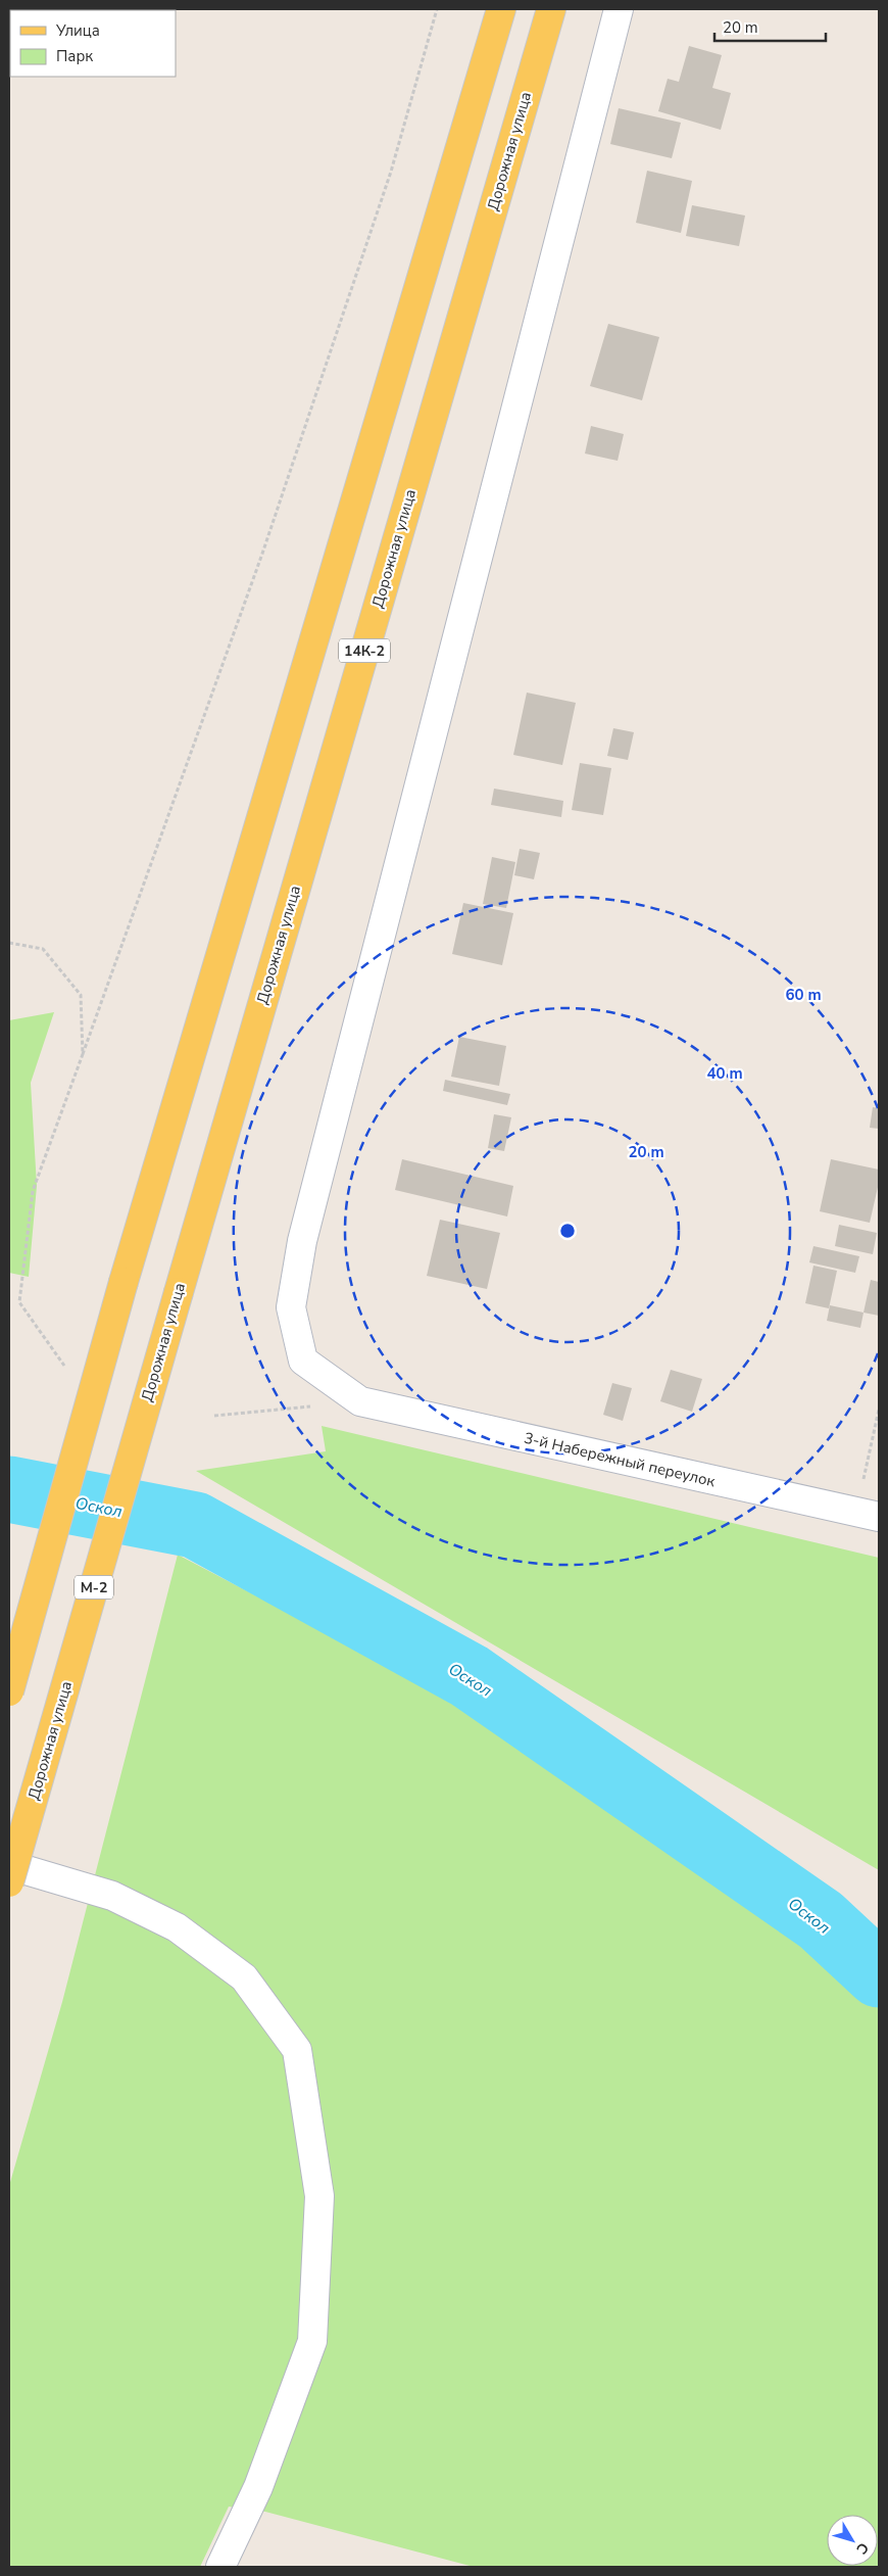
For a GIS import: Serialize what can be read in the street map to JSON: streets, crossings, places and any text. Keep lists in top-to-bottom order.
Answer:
{
  "streets": {
    "main road": ["Дорожная улица", "14К-2", "М-2"],
    "street": ["3-й Набережный переулок"]
  },
  "water": ["Оскол"],
  "legend": ["Улица", "Парк"],
  "scale_bar": "20 m",
  "north": "bottom right",
  "rings": ["60 m", "40 m", "20 m"]
}
